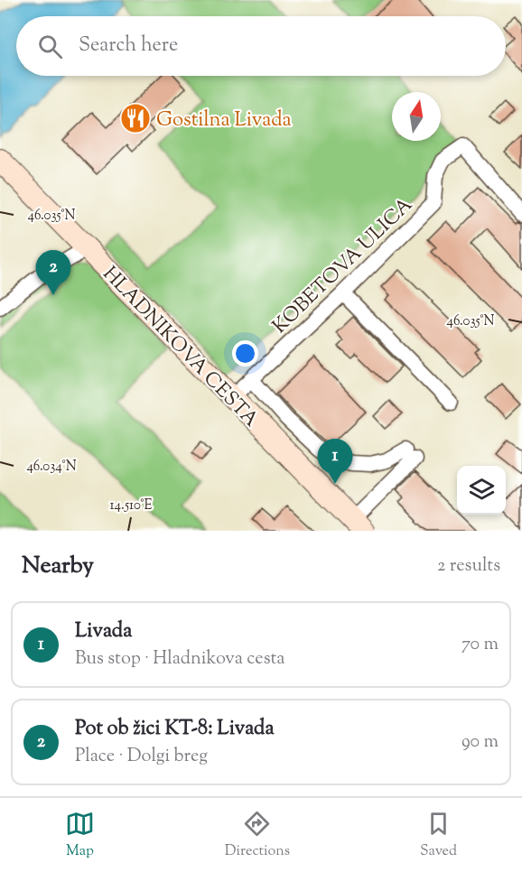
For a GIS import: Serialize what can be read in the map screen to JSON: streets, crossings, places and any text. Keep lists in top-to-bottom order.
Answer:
{
  "streets": {
    "main road": ["HLADNIKOVA CESTA"],
    "street": ["KOBETOVA ULICA"]
  },
  "crossings": [
    ["KOBETOVA ULICA", "HLADNIKOVA CESTA"]
  ],
  "places": {
    "restaurant": ["Gostilna Livada"]
  },
  "north": "top",
  "page": {
    "search": "Search here",
    "pins": ["2", "1"],
    "heading": ["Nearby", "2 results"],
    "list": [
      {
        "mark": "1",
        "name": "Livada",
        "note": "Bus stop · Hladnikova cesta",
        "value": "70 m"
      },
      {
        "mark": "2",
        "name": "Pot ob žici KT-8: Livada",
        "note": "Place · Dolgi breg",
        "value": "90 m"
      }
    ],
    "nav": ["Map", "Directions", "Saved"]
  },
  "coordinates": ["46.035°N", "46.034°N", "14.510°E"]
}
